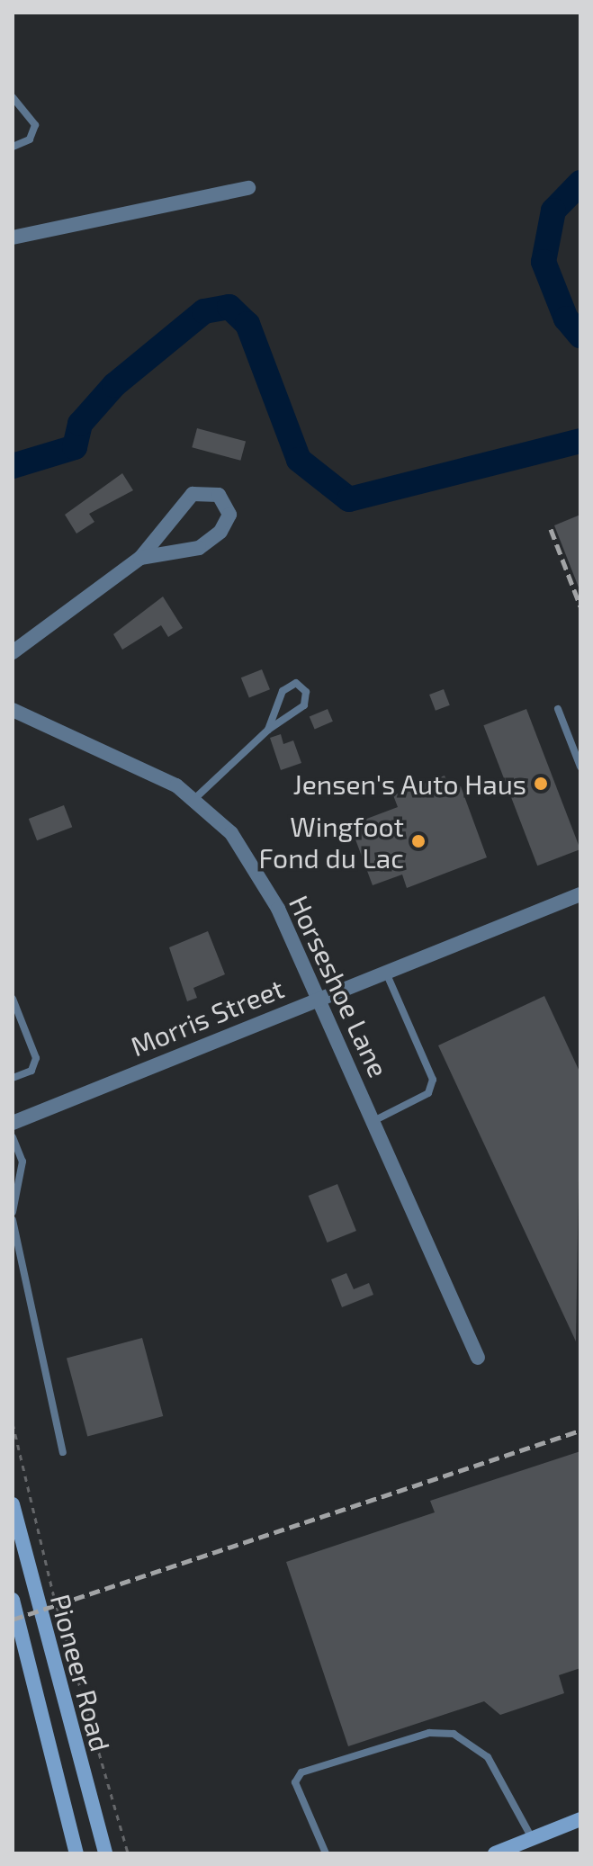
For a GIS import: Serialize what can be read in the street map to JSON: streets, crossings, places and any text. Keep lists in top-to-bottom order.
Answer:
{
  "streets": {
    "main road": ["Pioneer Road"],
    "street": ["Horseshoe Lane", "Morris Street"]
  },
  "crossings": [
    ["Horseshoe Lane", "Morris Street"]
  ],
  "places": ["Jensen's Auto Haus", "Wingfoot Fond du Lac"]
}
